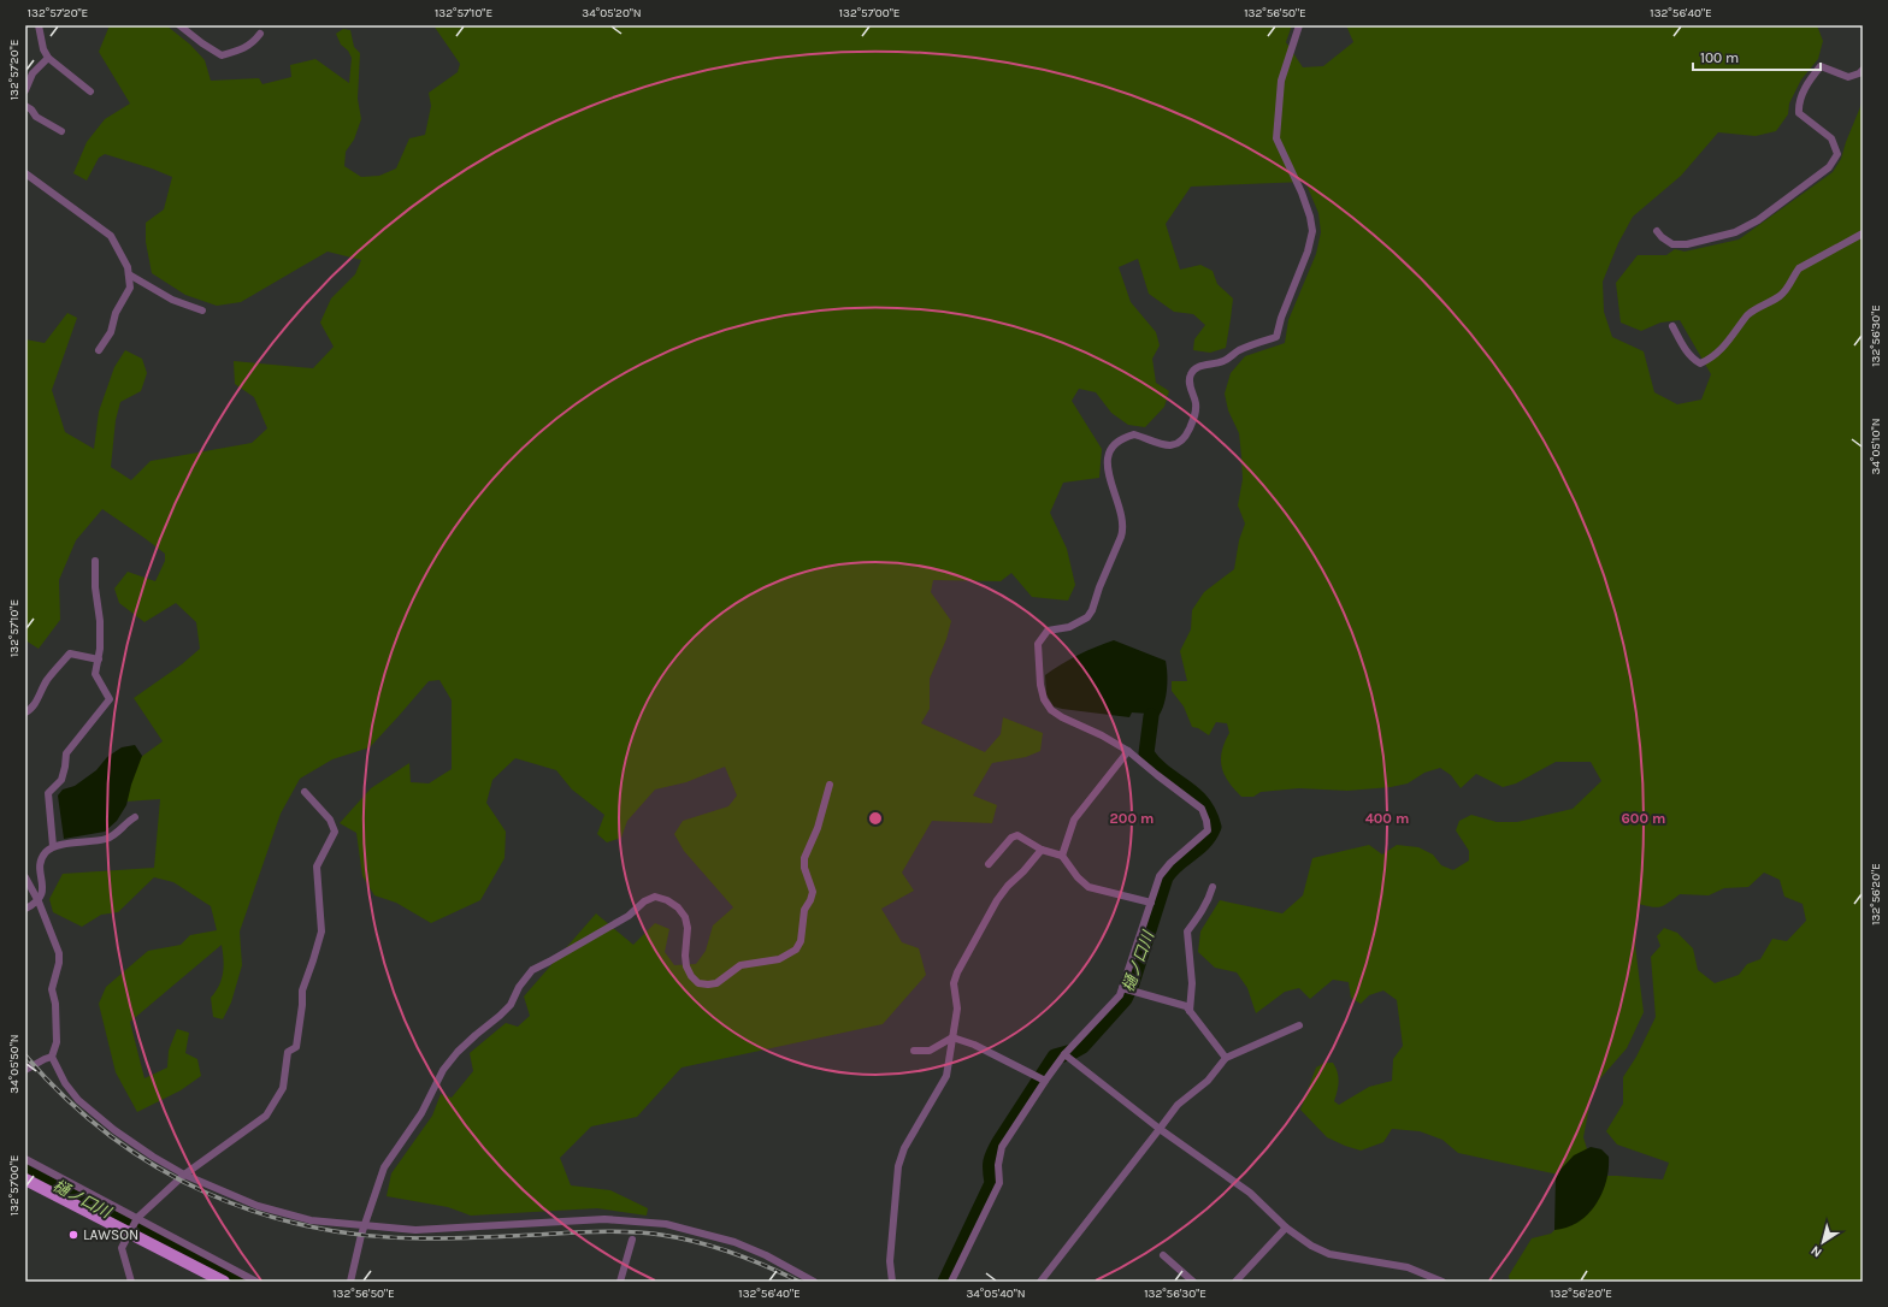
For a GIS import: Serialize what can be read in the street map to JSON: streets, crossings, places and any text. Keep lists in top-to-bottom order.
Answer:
{
  "water": ["樋ノ口川"],
  "places": ["LAWSON"],
  "scale_bar": "100 m",
  "north": "bottom left",
  "coordinates": [
    "132°57'20\"E",
    "132°57'10\"E",
    "34°05'20\"N",
    "132°57'00\"E",
    "132°56'50\"E",
    "132°56'40\"E",
    "132°56'30\"E",
    "34°05'10\"N",
    "132°56'20\"E",
    "34°05'50\"N",
    "34°05'40\"N"
  ],
  "rings": ["200 m", "400 m", "600 m"]
}
